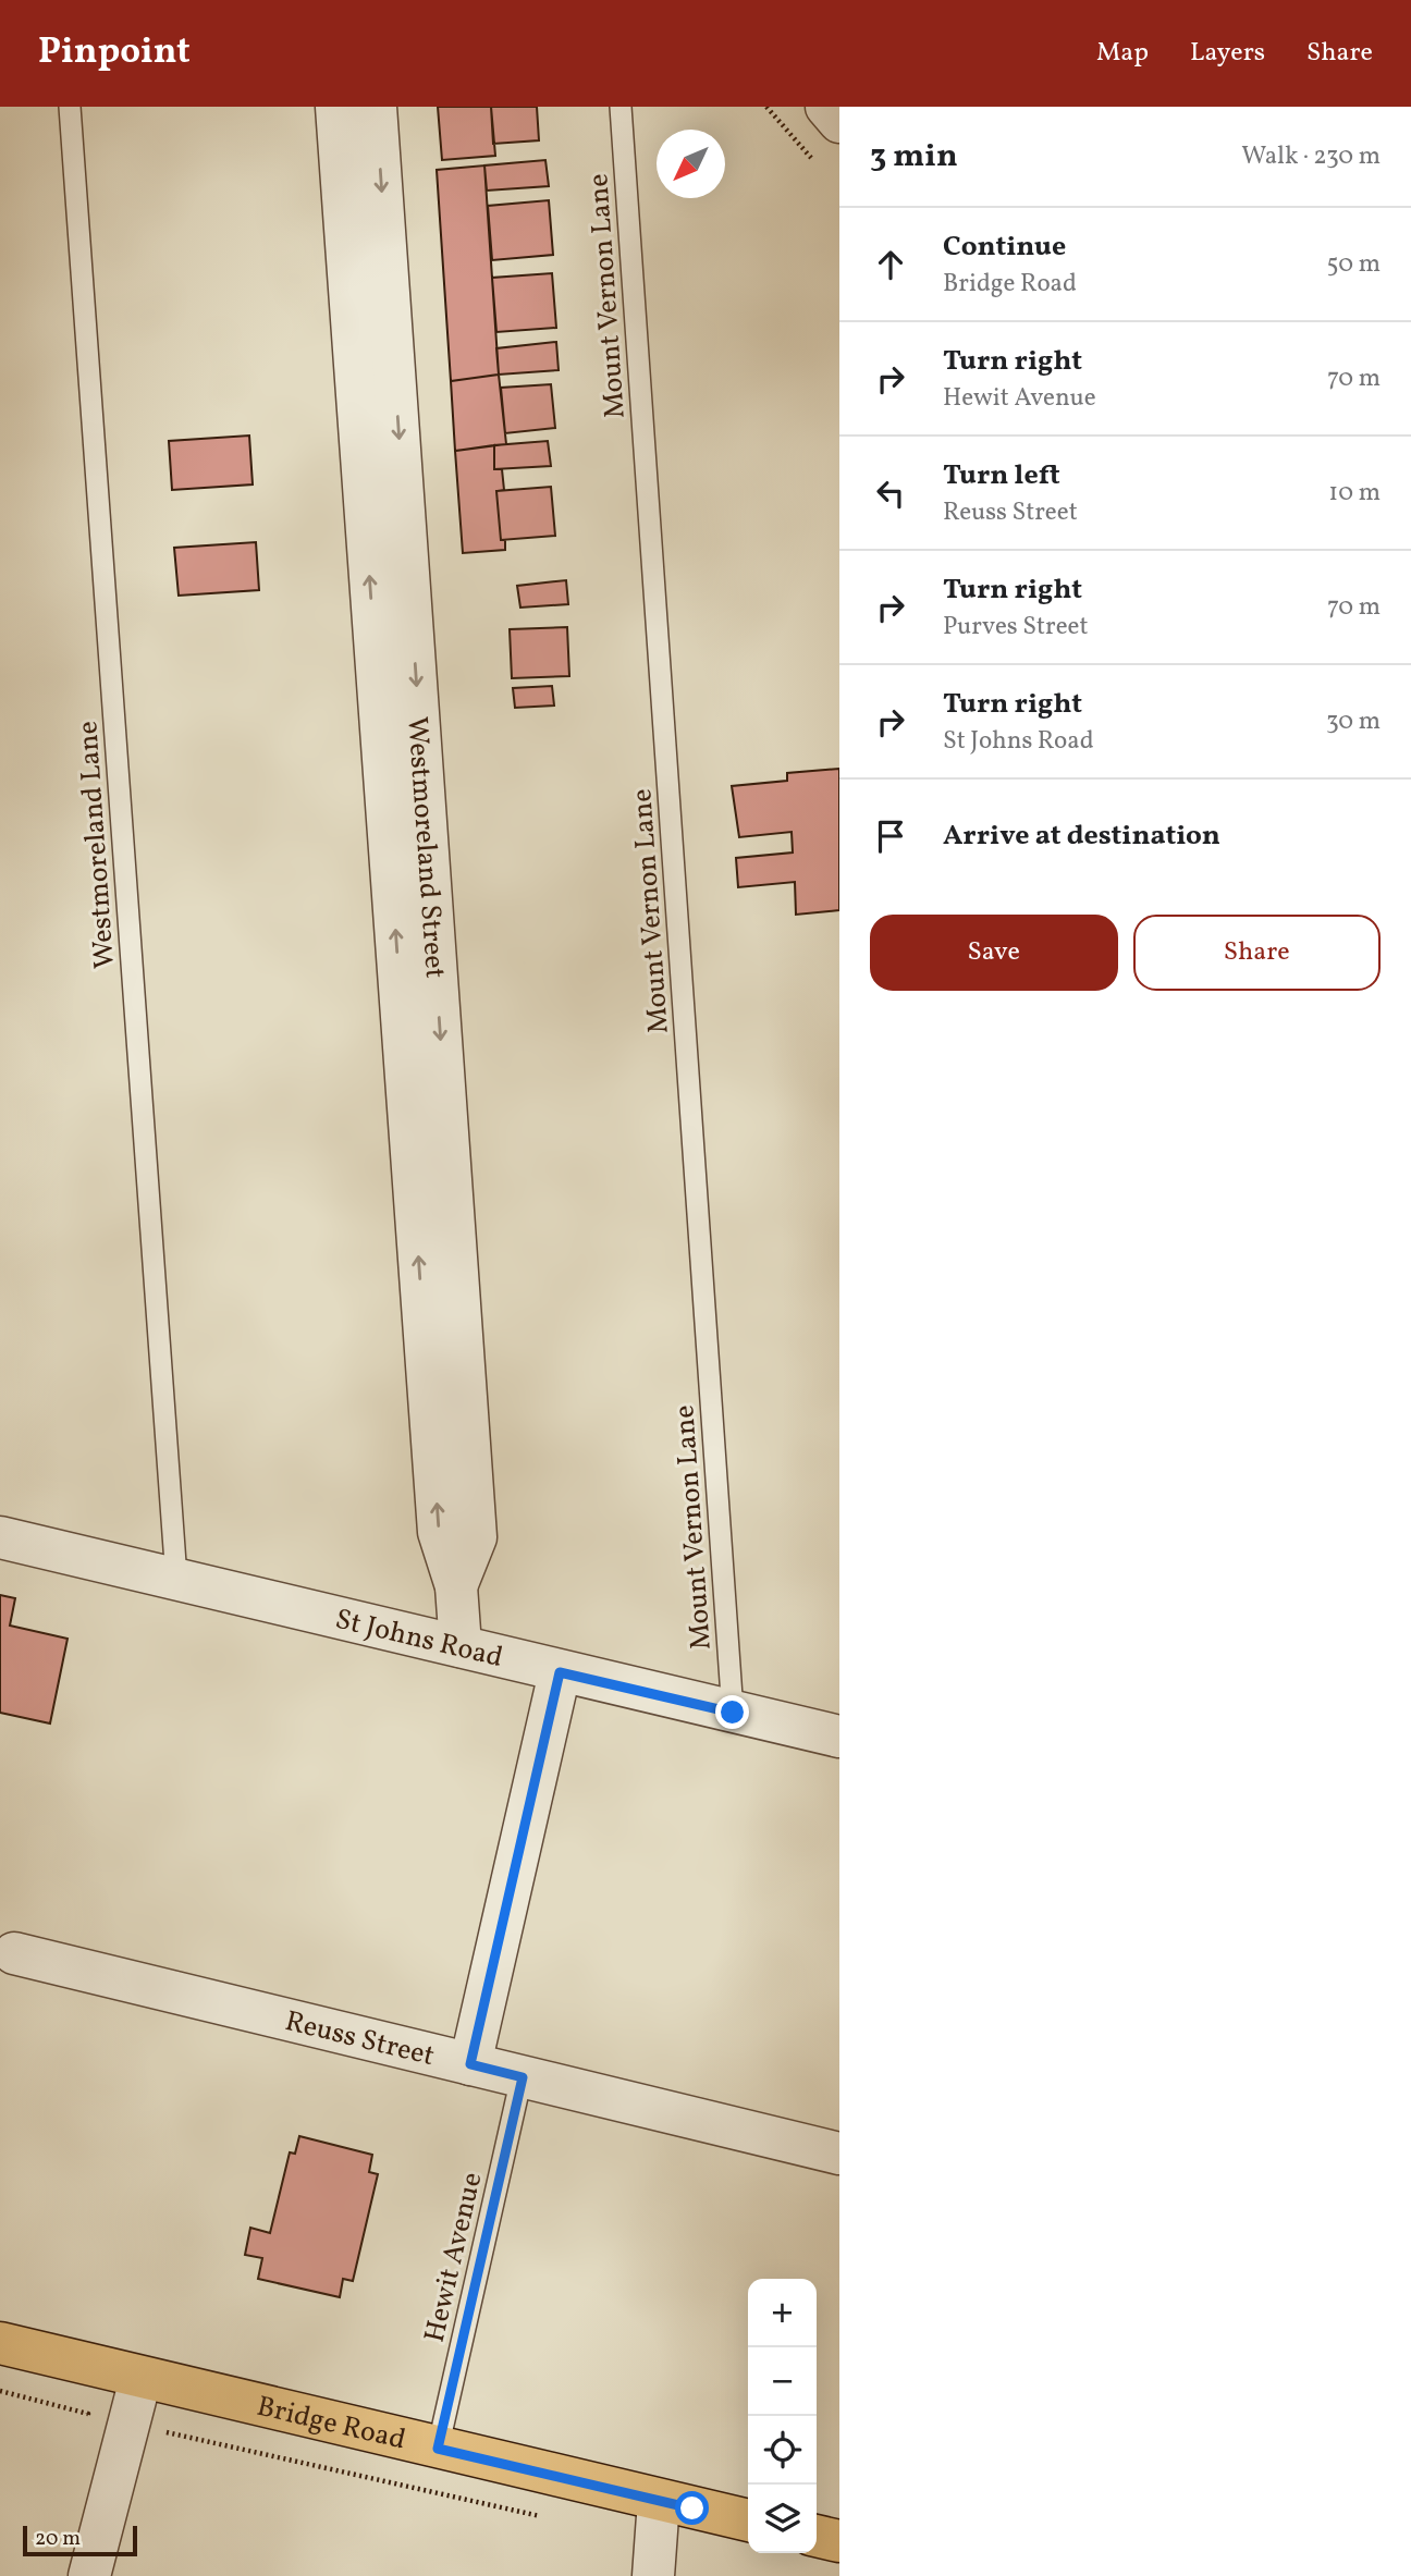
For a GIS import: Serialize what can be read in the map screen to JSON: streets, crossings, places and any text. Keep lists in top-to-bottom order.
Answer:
{
  "streets": {
    "main road": ["Bridge Road"],
    "street": ["Westmoreland Street", "St Johns Road", "Reuss Street"],
    "lane": ["Mount Vernon Lane", "Westmoreland Lane", "Hewit Avenue"]
  },
  "crossings": [
    ["Mount Vernon Lane", "St Johns Road"],
    ["Westmoreland Lane", "St Johns Road"],
    ["Westmoreland Street", "St Johns Road"],
    ["Reuss Street", "Hewit Avenue"],
    ["Hewit Avenue", "Bridge Road"]
  ],
  "scale_bar": "20 m",
  "north": "bottom left",
  "page": {
    "header": "Pinpoint",
    "nav": ["Map", "Layers", "Share"],
    "heading": ["3 min", "Walk · 230 m"],
    "list": [
      ["Continue", "Bridge Road", "50 m"],
      ["Turn right", "Hewit Avenue", "70 m"],
      ["Turn left", "Reuss Street", "10 m"],
      ["Turn right", "Purves Street", "70 m"],
      ["Turn right", "St Johns Road", "30 m"],
      "Arrive at destination"
    ],
    "buttons": ["Save", "Share"],
    "map_buttons": ["+", "−"],
    "scale": "20 m"
  }
}
